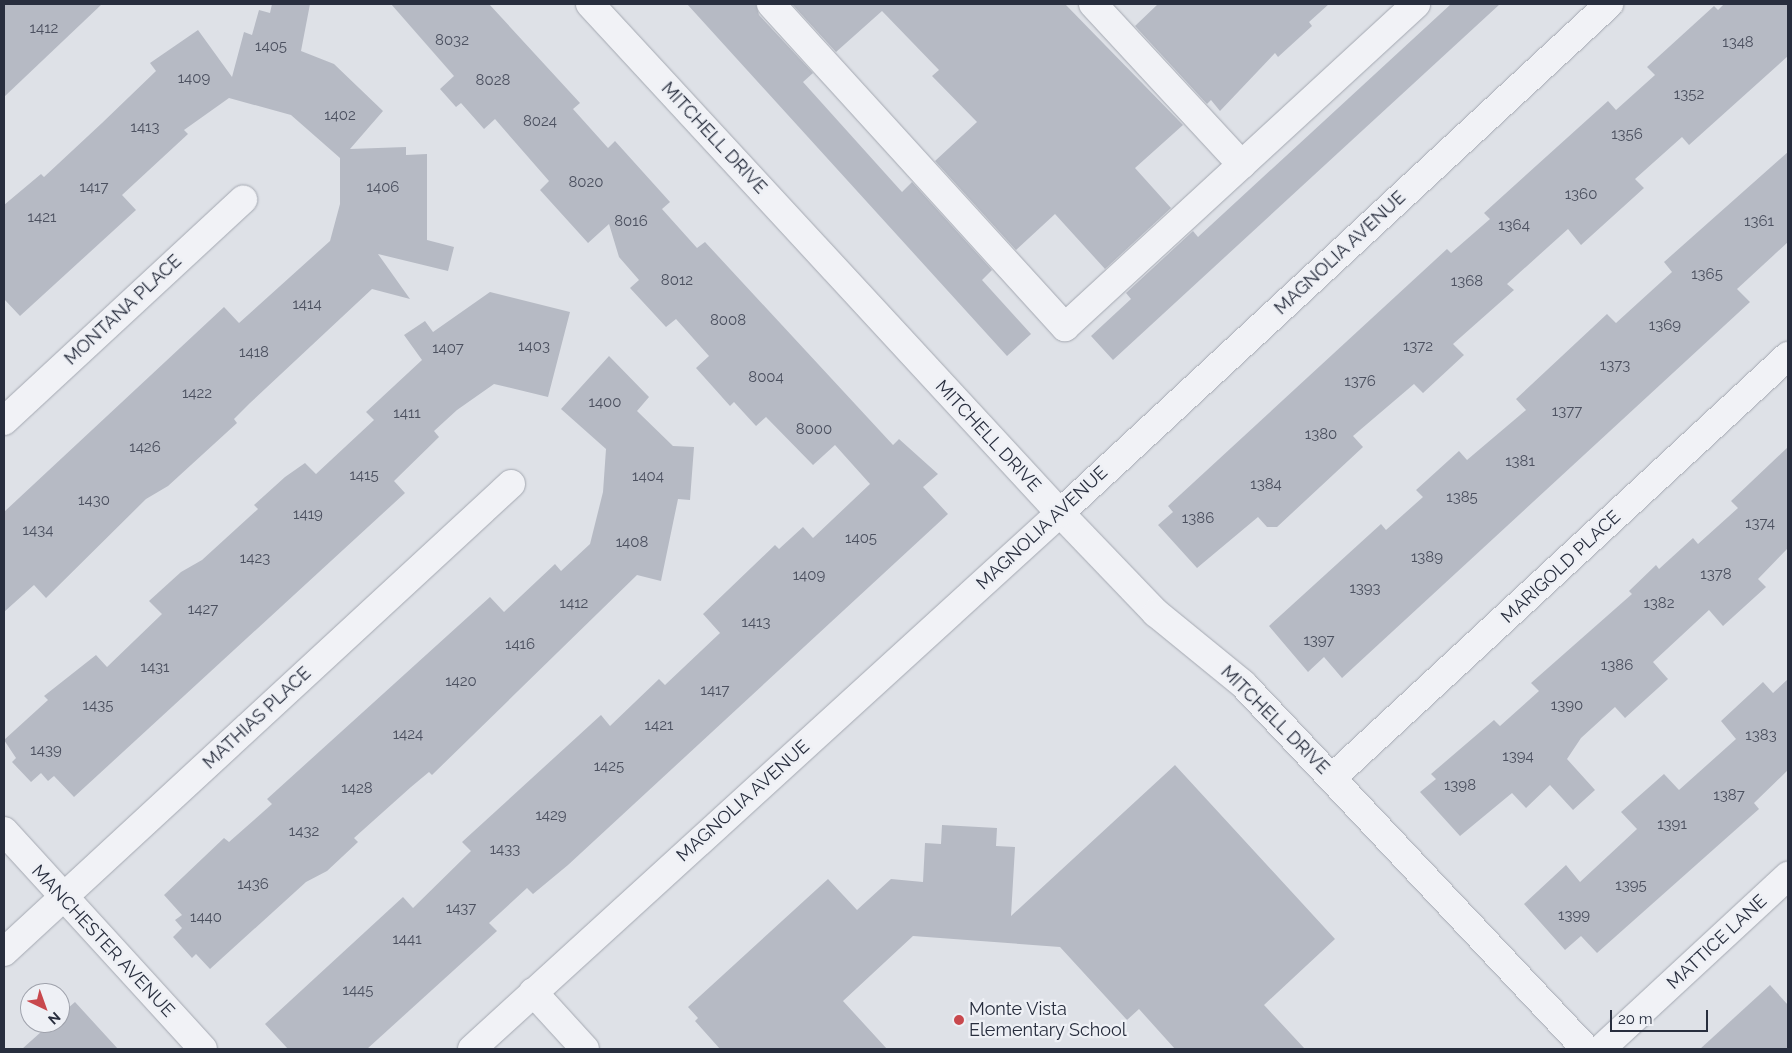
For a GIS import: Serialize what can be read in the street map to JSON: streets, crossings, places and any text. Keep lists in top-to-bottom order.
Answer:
{
  "streets": {
    "street": [
      "MITCHELL DRIVE",
      "MAGNOLIA AVENUE",
      "MONTANA PLACE",
      "MARIGOLD PLACE",
      "MATHIAS PLACE",
      "MANCHESTER AVENUE",
      "MATTICE LANE"
    ]
  },
  "crossings": [
    ["MITCHELL DRIVE", "MAGNOLIA AVENUE"],
    ["MITCHELL DRIVE", "MARIGOLD PLACE"],
    ["MATHIAS PLACE", "MANCHESTER AVENUE"]
  ],
  "places": ["Monte Vista Elementary School"],
  "house_numbers": [
    "1412",
    "8032",
    "1348",
    "1405",
    "1409",
    "8028",
    "1352",
    "1402",
    "8024",
    "1413",
    "1356",
    "8020",
    "1417",
    "1406",
    "1360",
    "1421",
    "8016",
    "1361",
    "1364",
    "1365",
    "8012",
    "1368",
    "1414",
    "8008",
    "1369",
    "1403",
    "1372",
    "1407",
    "1418",
    "1373",
    "8004",
    "1376",
    "1422",
    "1400",
    "1377",
    "1411",
    "8000",
    "1380",
    "1426",
    "1381",
    "1415",
    "1404",
    "1384",
    "1385",
    "1430",
    "1419",
    "1386",
    "1374",
    "1434",
    "1405",
    "1408",
    "1389",
    "1423",
    "1378",
    "1409",
    "1393",
    "1412",
    "1382",
    "1427",
    "1413",
    "1397",
    "1416",
    "1386",
    "1431",
    "1420",
    "1417",
    "1435",
    "1390",
    "1421",
    "1424",
    "1383",
    "1439",
    "1394",
    "1425",
    "1398",
    "1428",
    "1387",
    "1429",
    "1391",
    "1432",
    "1433",
    "1436",
    "1395",
    "1437",
    "1399",
    "1440",
    "1441",
    "1445"
  ],
  "scale_bar": "20 m",
  "north": "bottom right"
}
